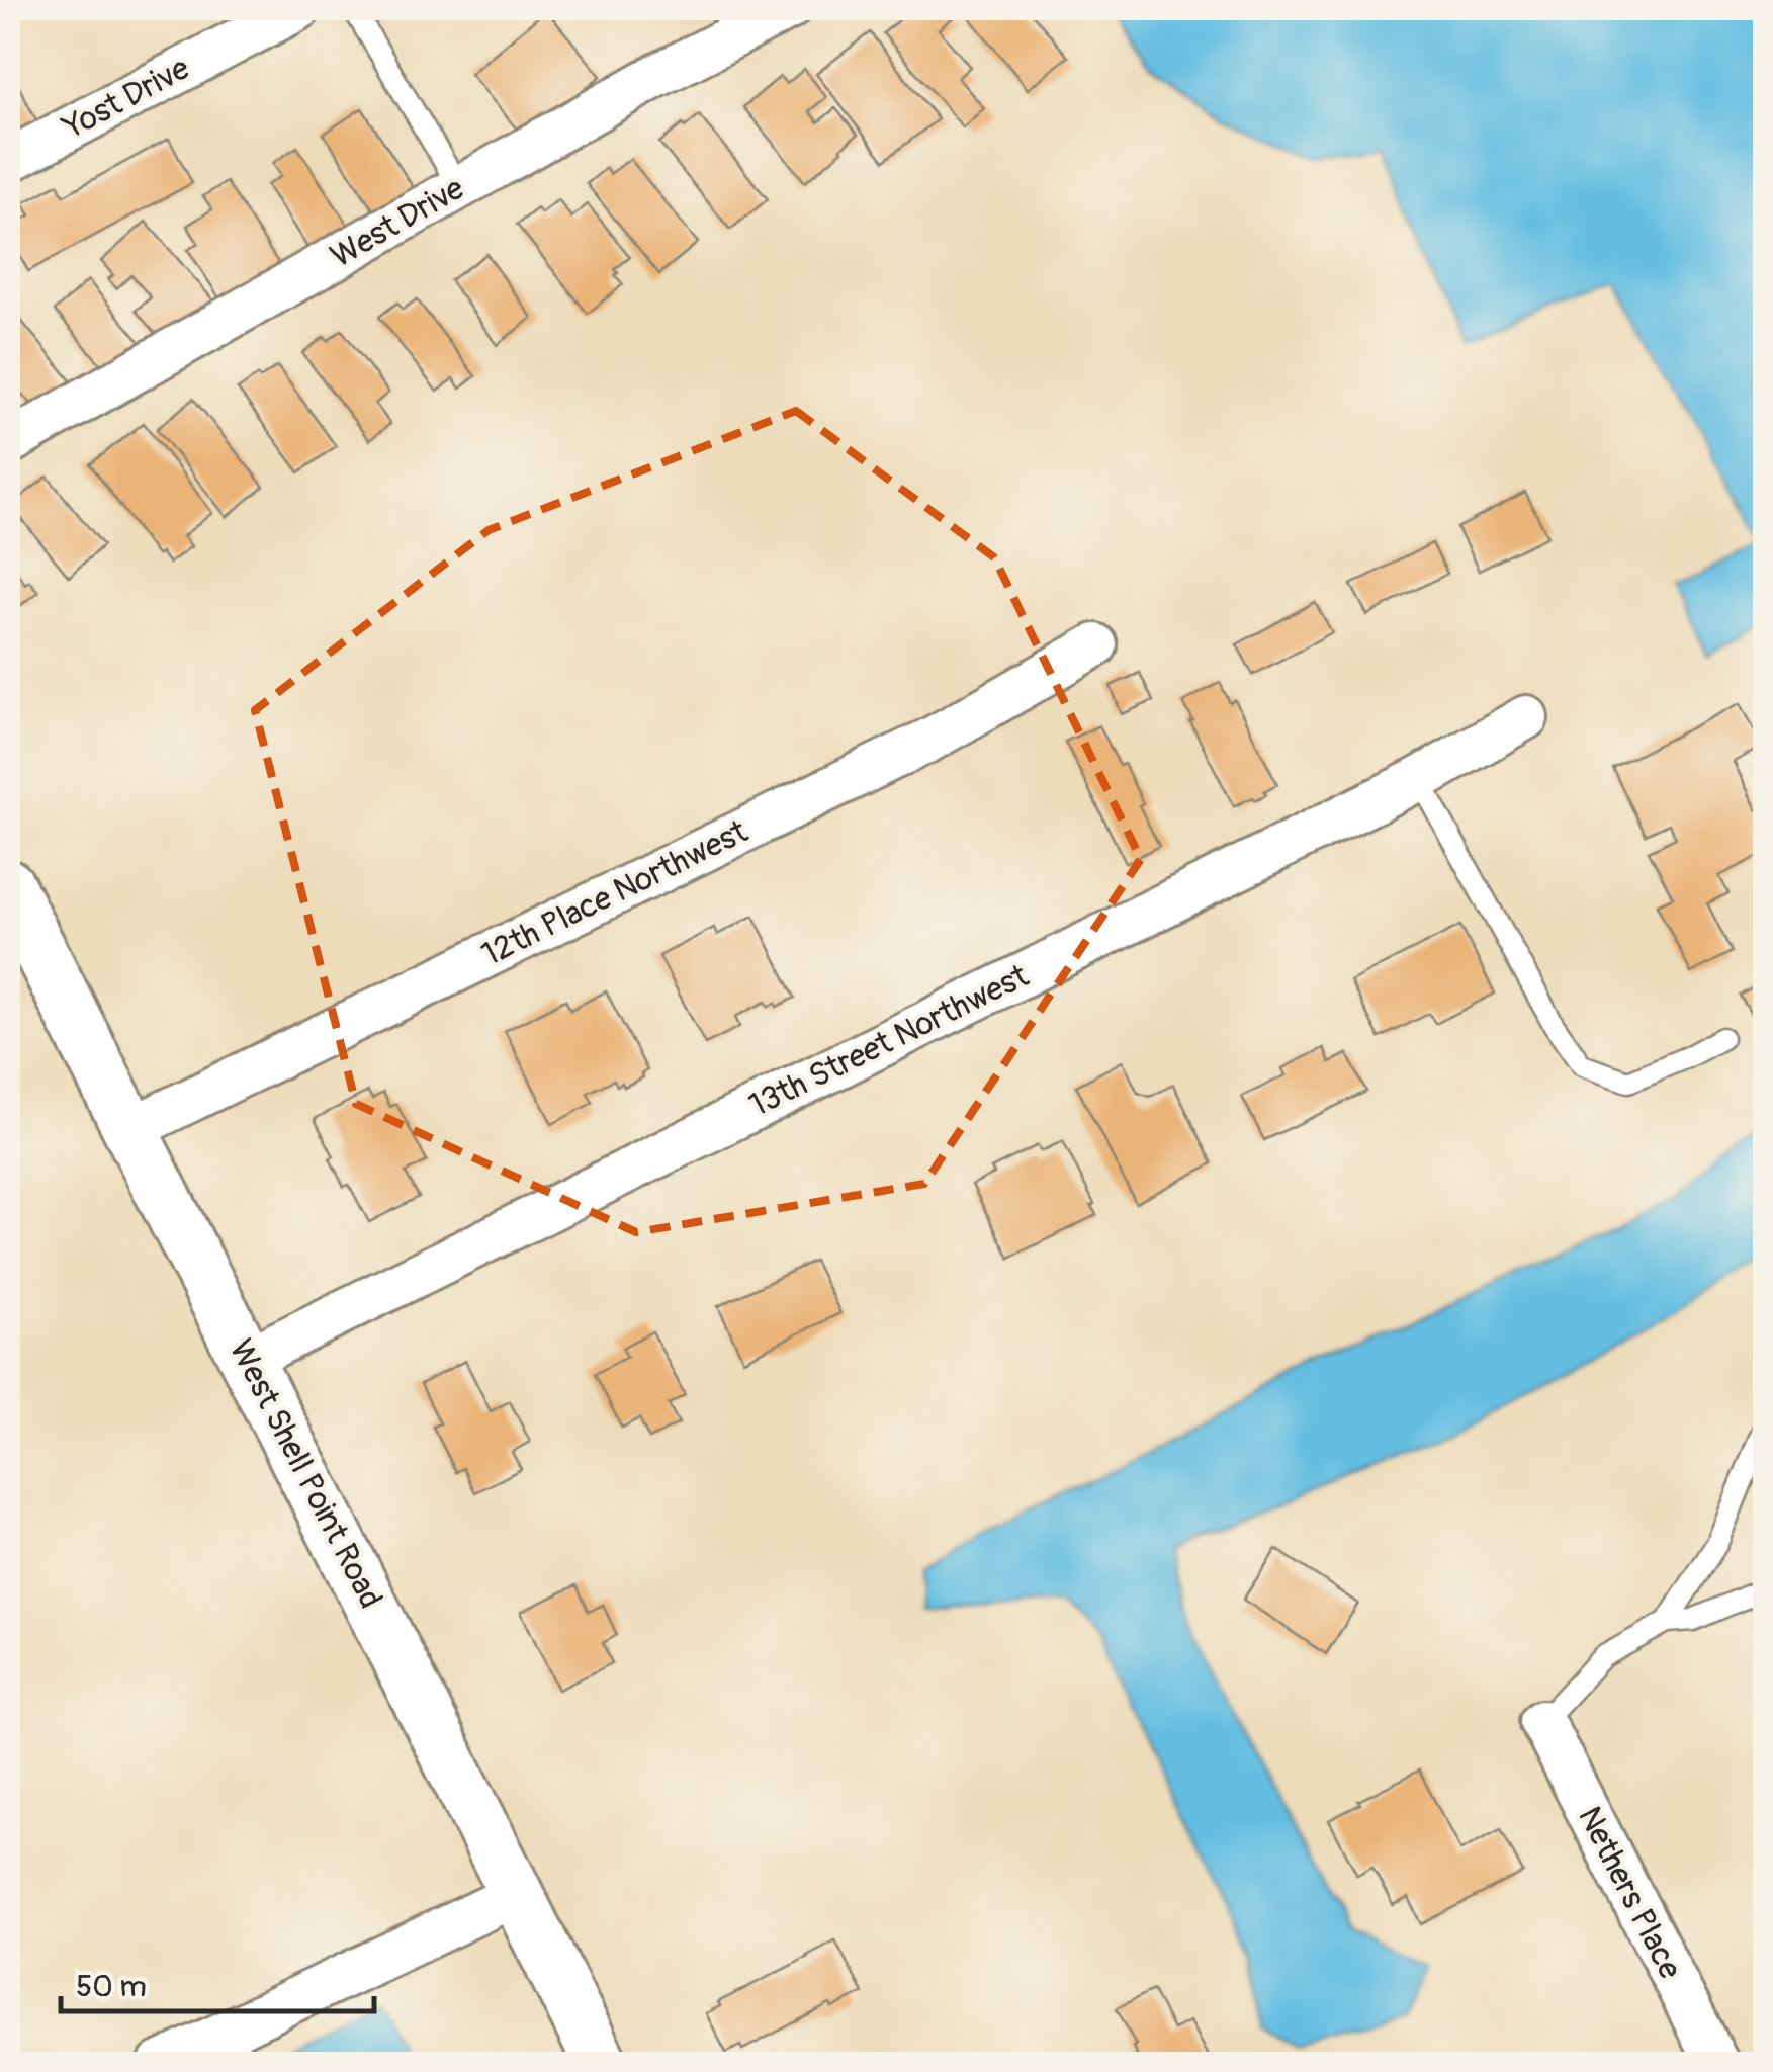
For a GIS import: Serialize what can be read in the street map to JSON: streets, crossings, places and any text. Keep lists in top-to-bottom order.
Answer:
{
  "streets": {
    "street": [
      "Yost Drive",
      "West Drive",
      "12th Place Northwest",
      "13th Street Northwest",
      "West Shell Point Road",
      "Nethers Place"
    ]
  },
  "crossings": [
    ["12th Place Northwest", "West Shell Point Road"],
    ["13th Street Northwest", "West Shell Point Road"]
  ],
  "scale_bar": "50 m"
}
